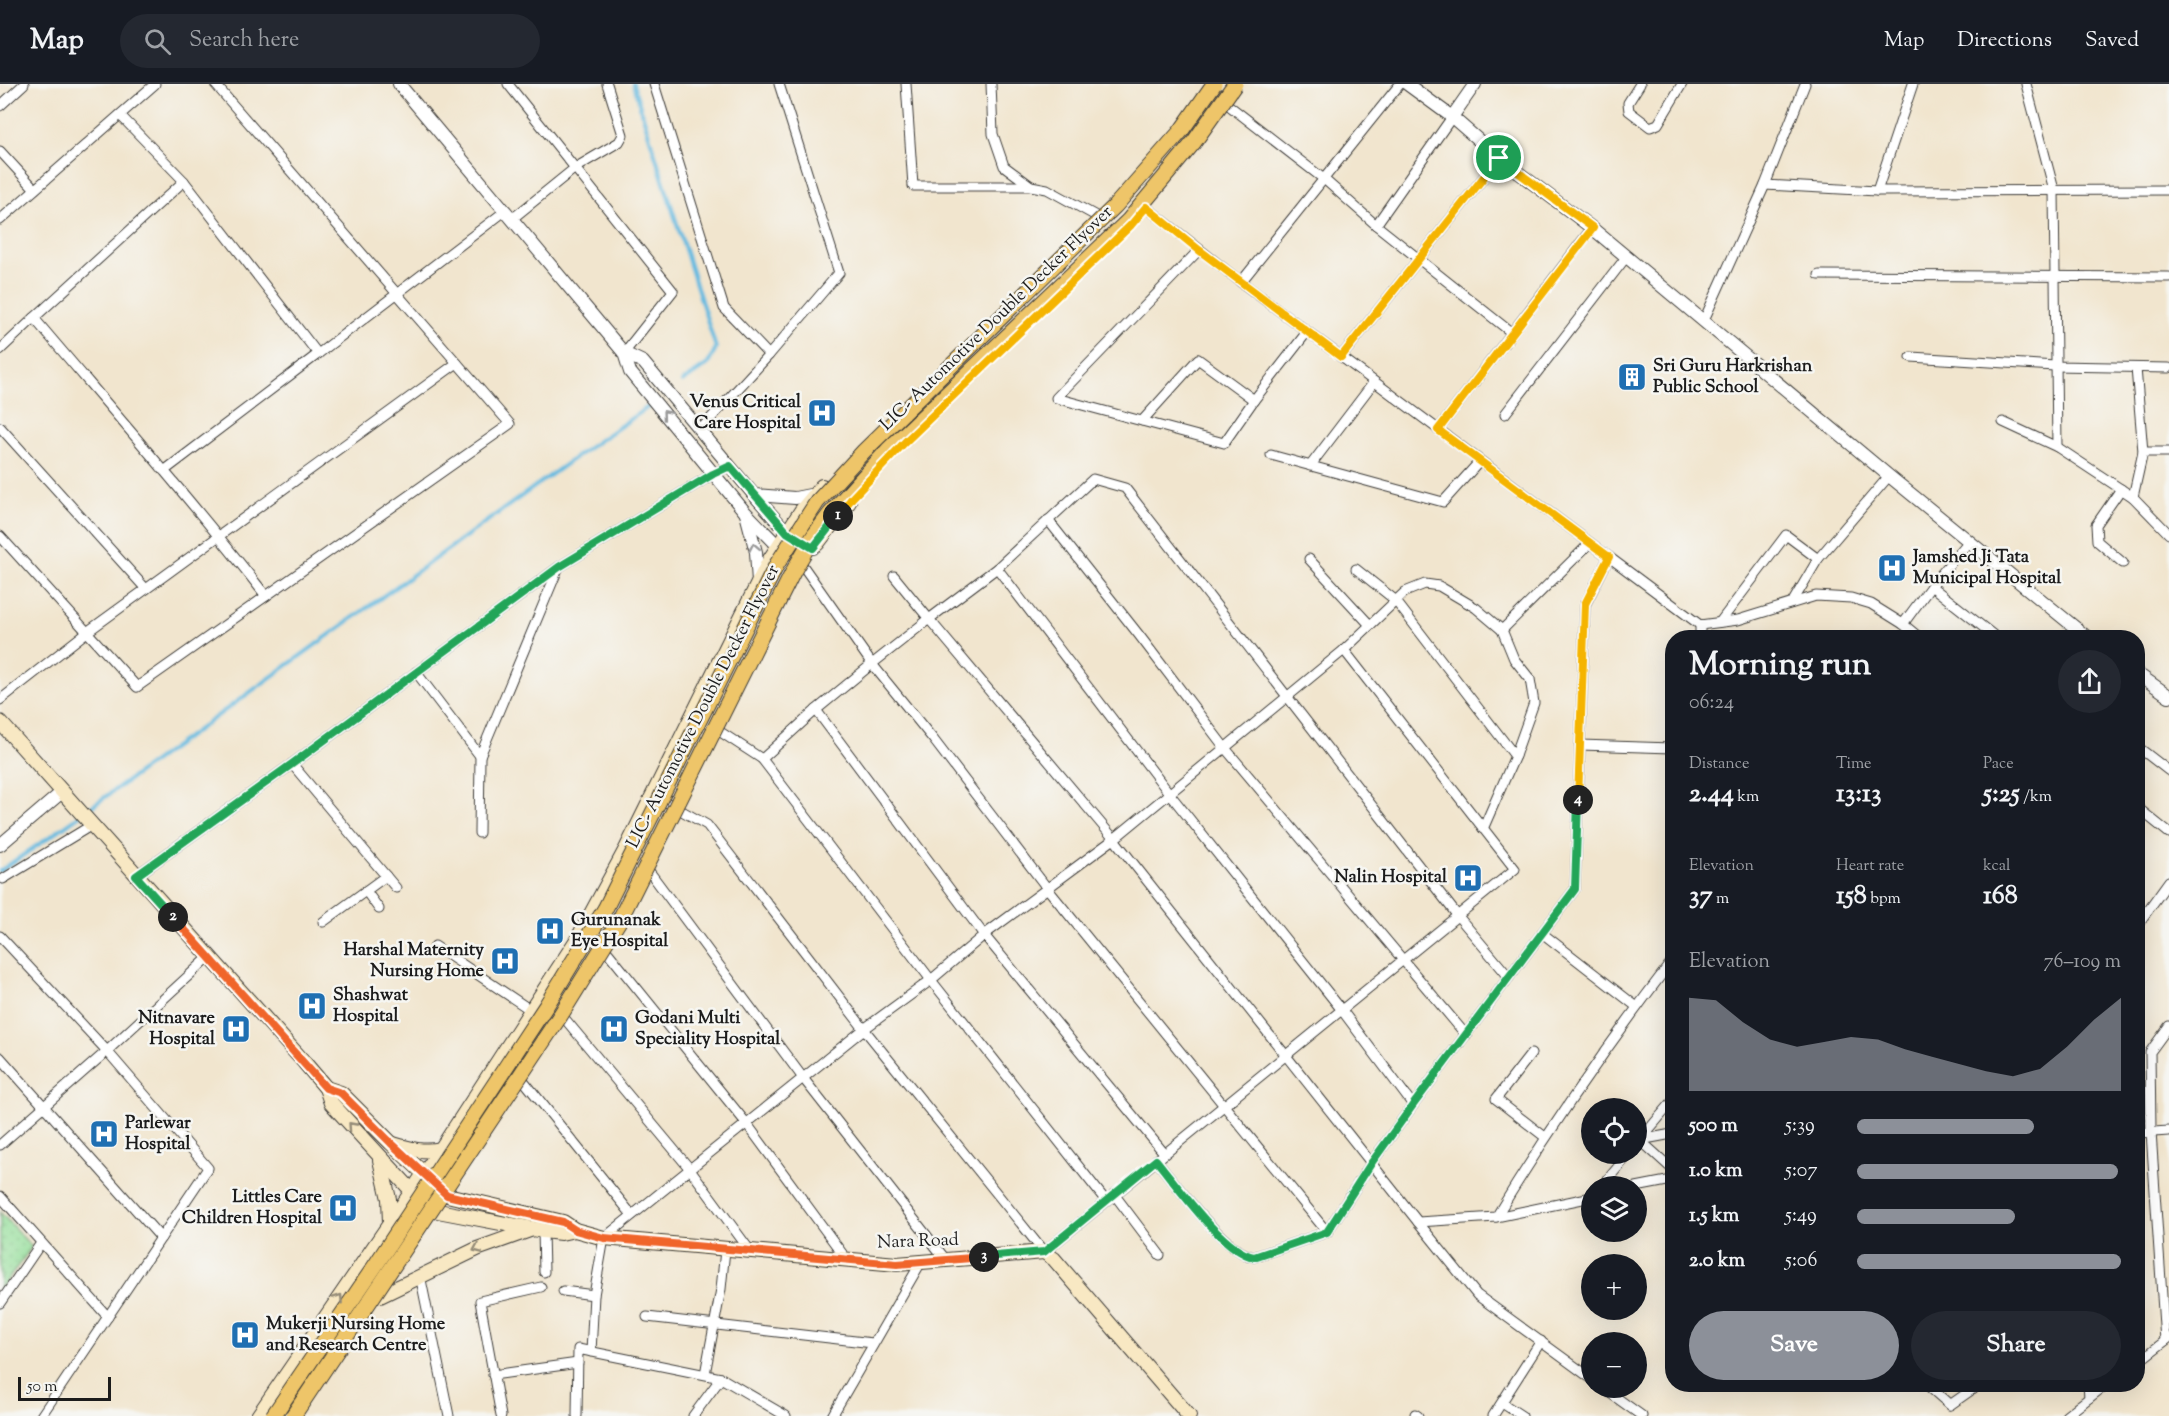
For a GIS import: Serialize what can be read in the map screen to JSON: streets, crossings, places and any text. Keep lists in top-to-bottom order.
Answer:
{
  "streets": {
    "main road": ["LIC- Automotive Double Decker Flyover", "Nara Road"]
  },
  "places": {
    "building": ["Sri Guru Harkrishan Public School"],
    "hospital": [
      "Venus Critical Care Hospital",
      "Jamshed Ji Tata Municipal Hospital",
      "Nalin Hospital",
      "Gurunanak Eye Hospital",
      "Harshal Maternity Nursing Home",
      "Shashwat Hospital",
      "Nitnavare Hospital",
      "Godani Multi Speciality Hospital",
      "Parlewar Hospital",
      "Littles Care Children Hospital",
      "Mukerji Nursing Home and Research Centre"
    ]
  },
  "scale_bar": "50 m",
  "page": {
    "header": "Map",
    "search": "Search here",
    "nav": ["Map", "Directions", "Saved"],
    "pins": [
      "1",
      "4",
      "2",
      "3"
    ],
    "heading": ["Morning run", "06:24"],
    "stats": [
      ["Distance", "2.44 km"],
      ["Time", "13:13"],
      ["Pace", "5:25 /km"],
      ["Elevation", "37 m"],
      ["Heart rate", "158 bpm"],
      ["kcal", "168"]
    ],
    "chart": ["Elevation", "76–109 m"],
    "map_buttons": ["+", "−"],
    "list": [
      {
        "name": "500 m",
        "note": "5:39"
      },
      {
        "name": "1.0 km",
        "note": "5:07"
      },
      {
        "name": "1.5 km",
        "note": "5:49"
      },
      {
        "name": "2.0 km",
        "note": "5:06"
      }
    ],
    "buttons": ["Save", "Share"],
    "scale": "50 m"
  }
}
